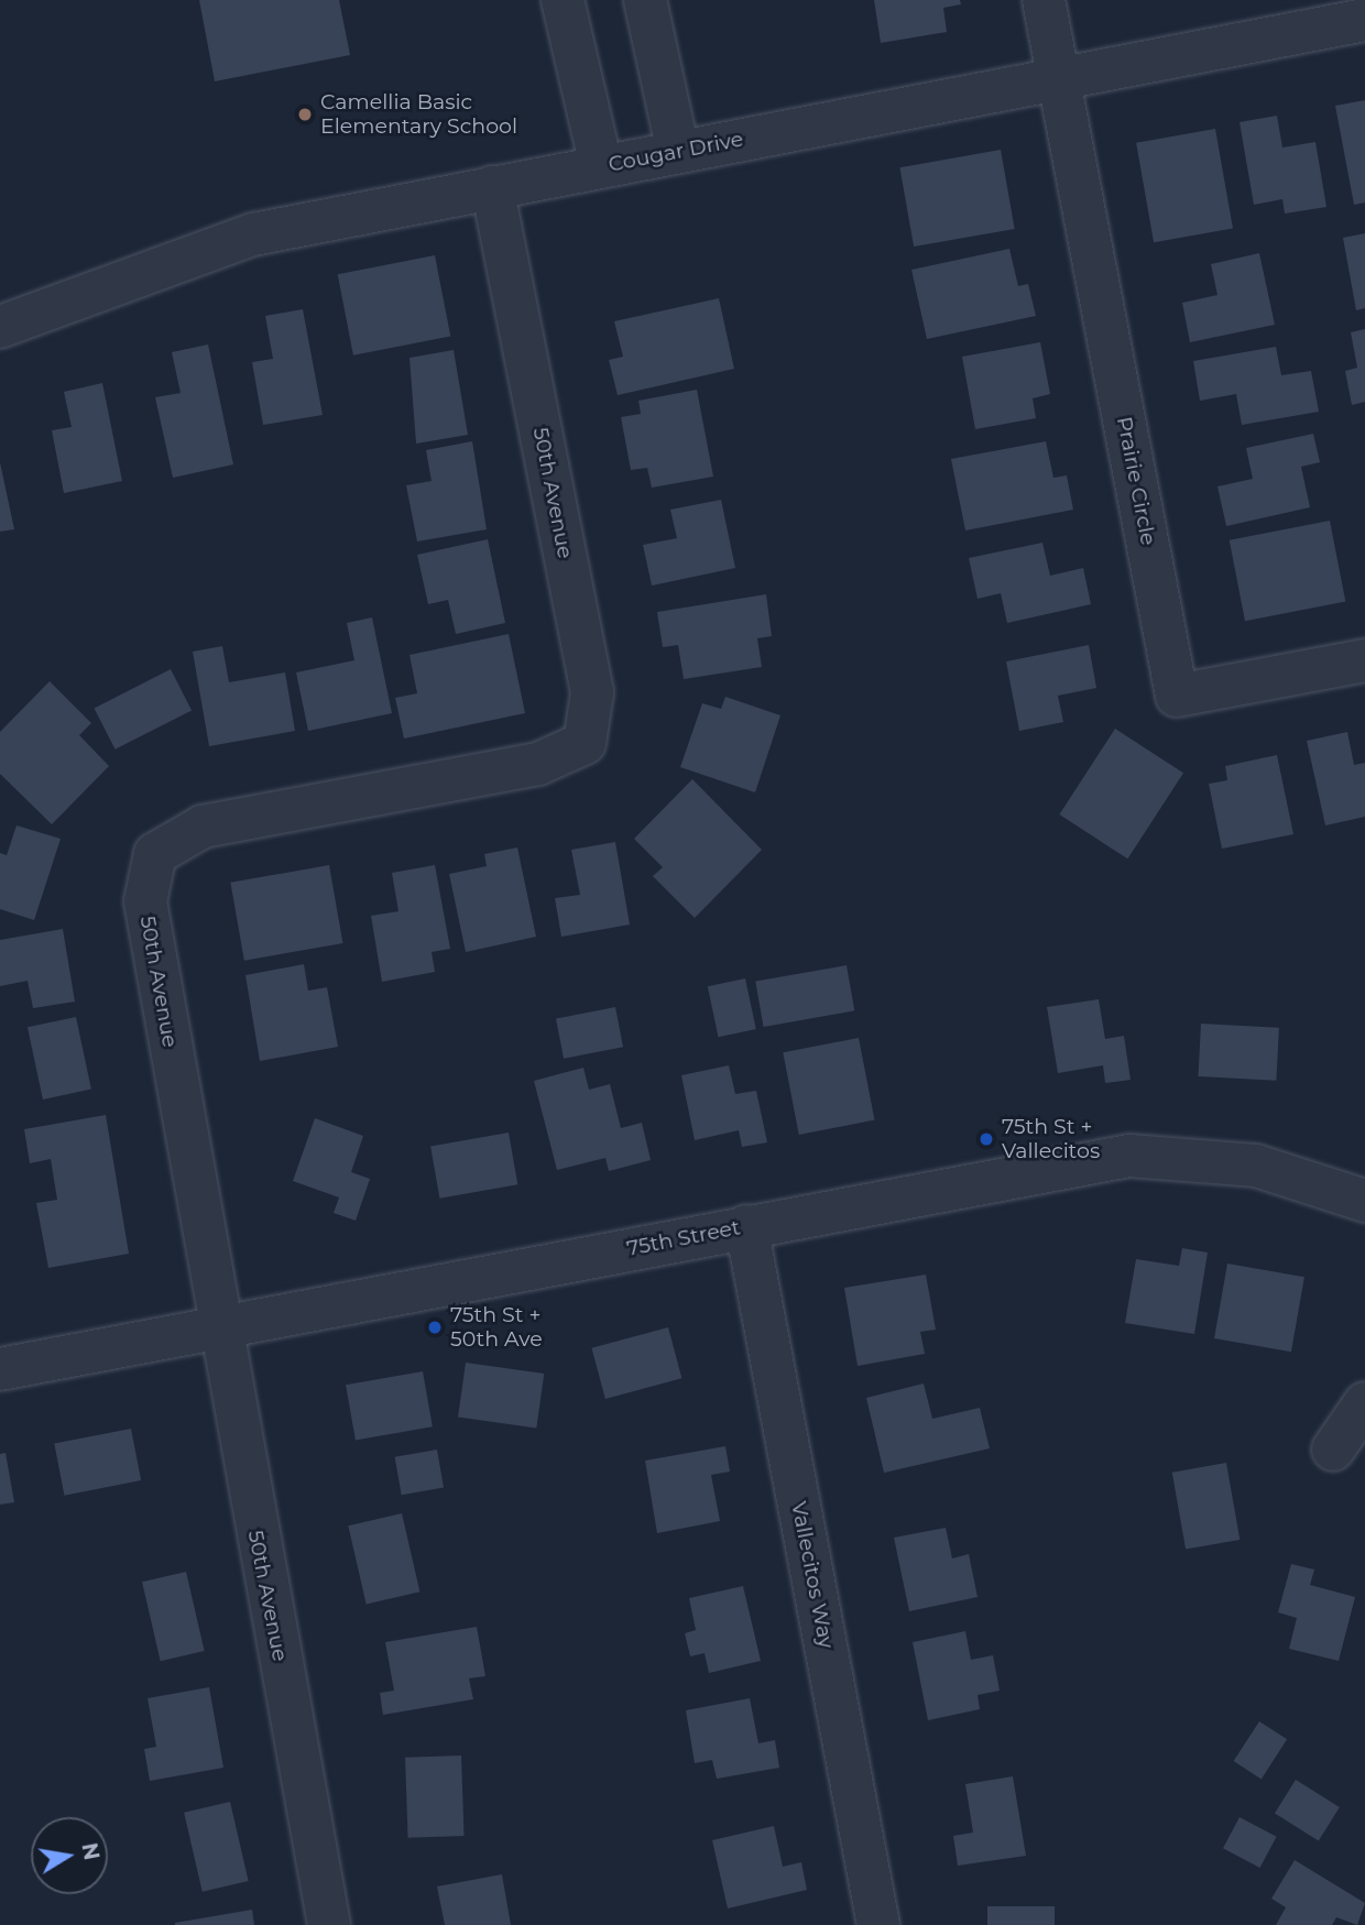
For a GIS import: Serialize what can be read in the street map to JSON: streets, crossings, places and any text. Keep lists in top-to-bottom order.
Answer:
{
  "streets": {
    "street": [
      "Cougar Drive",
      "Prairie Circle",
      "50th Avenue",
      "75th Street",
      "Vallecitos Way"
    ]
  },
  "crossings": [
    ["Cougar Drive", "Prairie Circle"],
    ["Cougar Drive", "50th Avenue"],
    ["50th Avenue", "75th Street"],
    ["75th Street", "Vallecitos Way"]
  ],
  "places": ["Camellia Basic Elementary School", "75th St + Vallecitos", "75th St + 50th Ave"],
  "north": "right"
}
